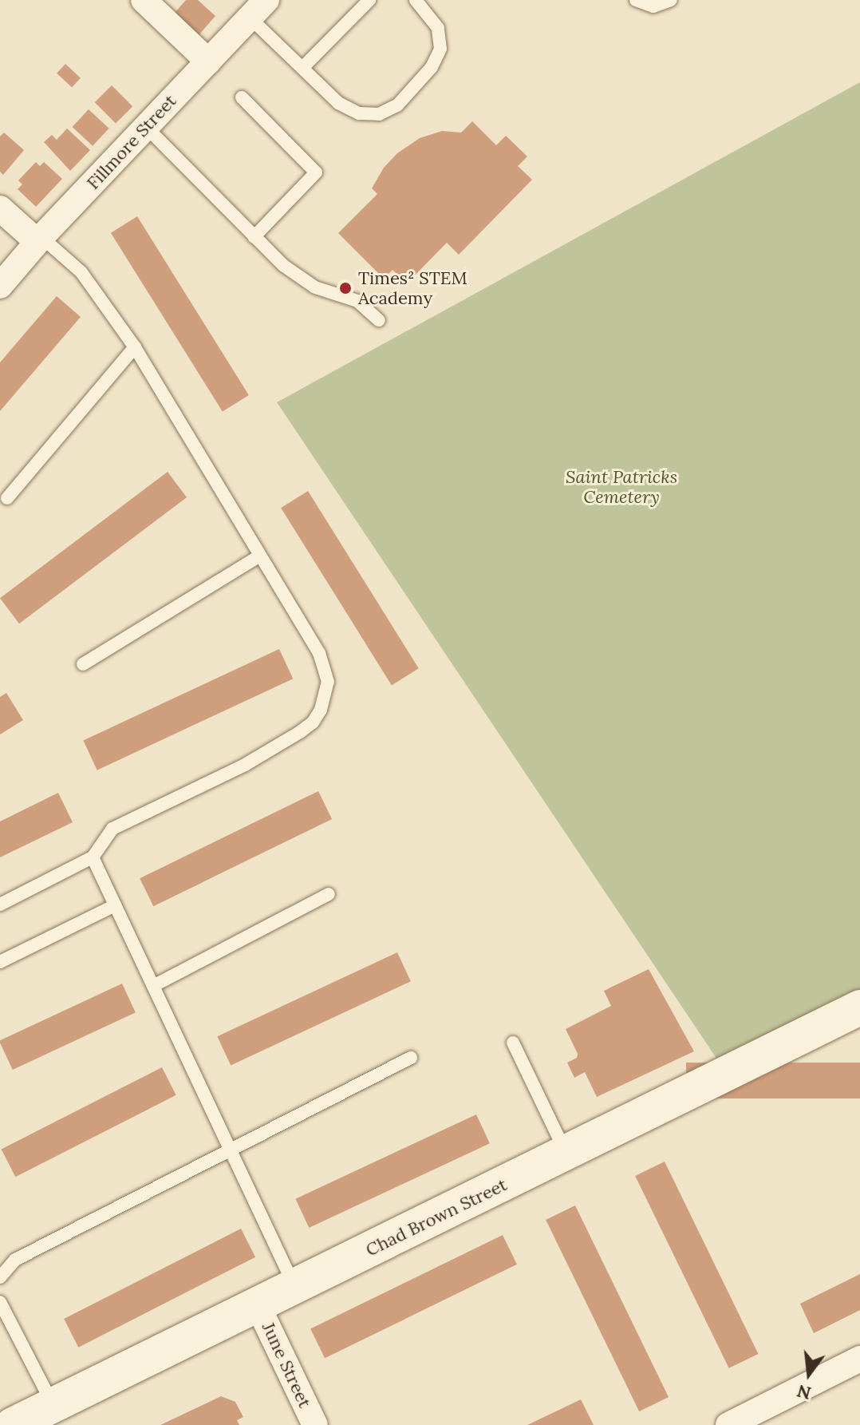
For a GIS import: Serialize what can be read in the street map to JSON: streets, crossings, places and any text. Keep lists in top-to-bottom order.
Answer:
{
  "streets": {
    "street": ["Fillmore Street", "Chad Brown Street", "June Street"]
  },
  "crossings": [
    ["Chad Brown Street", "June Street"]
  ],
  "parks": ["Saint Patricks Cemetery"],
  "places": ["Times² STEM Academy"],
  "north": "bottom"
}
